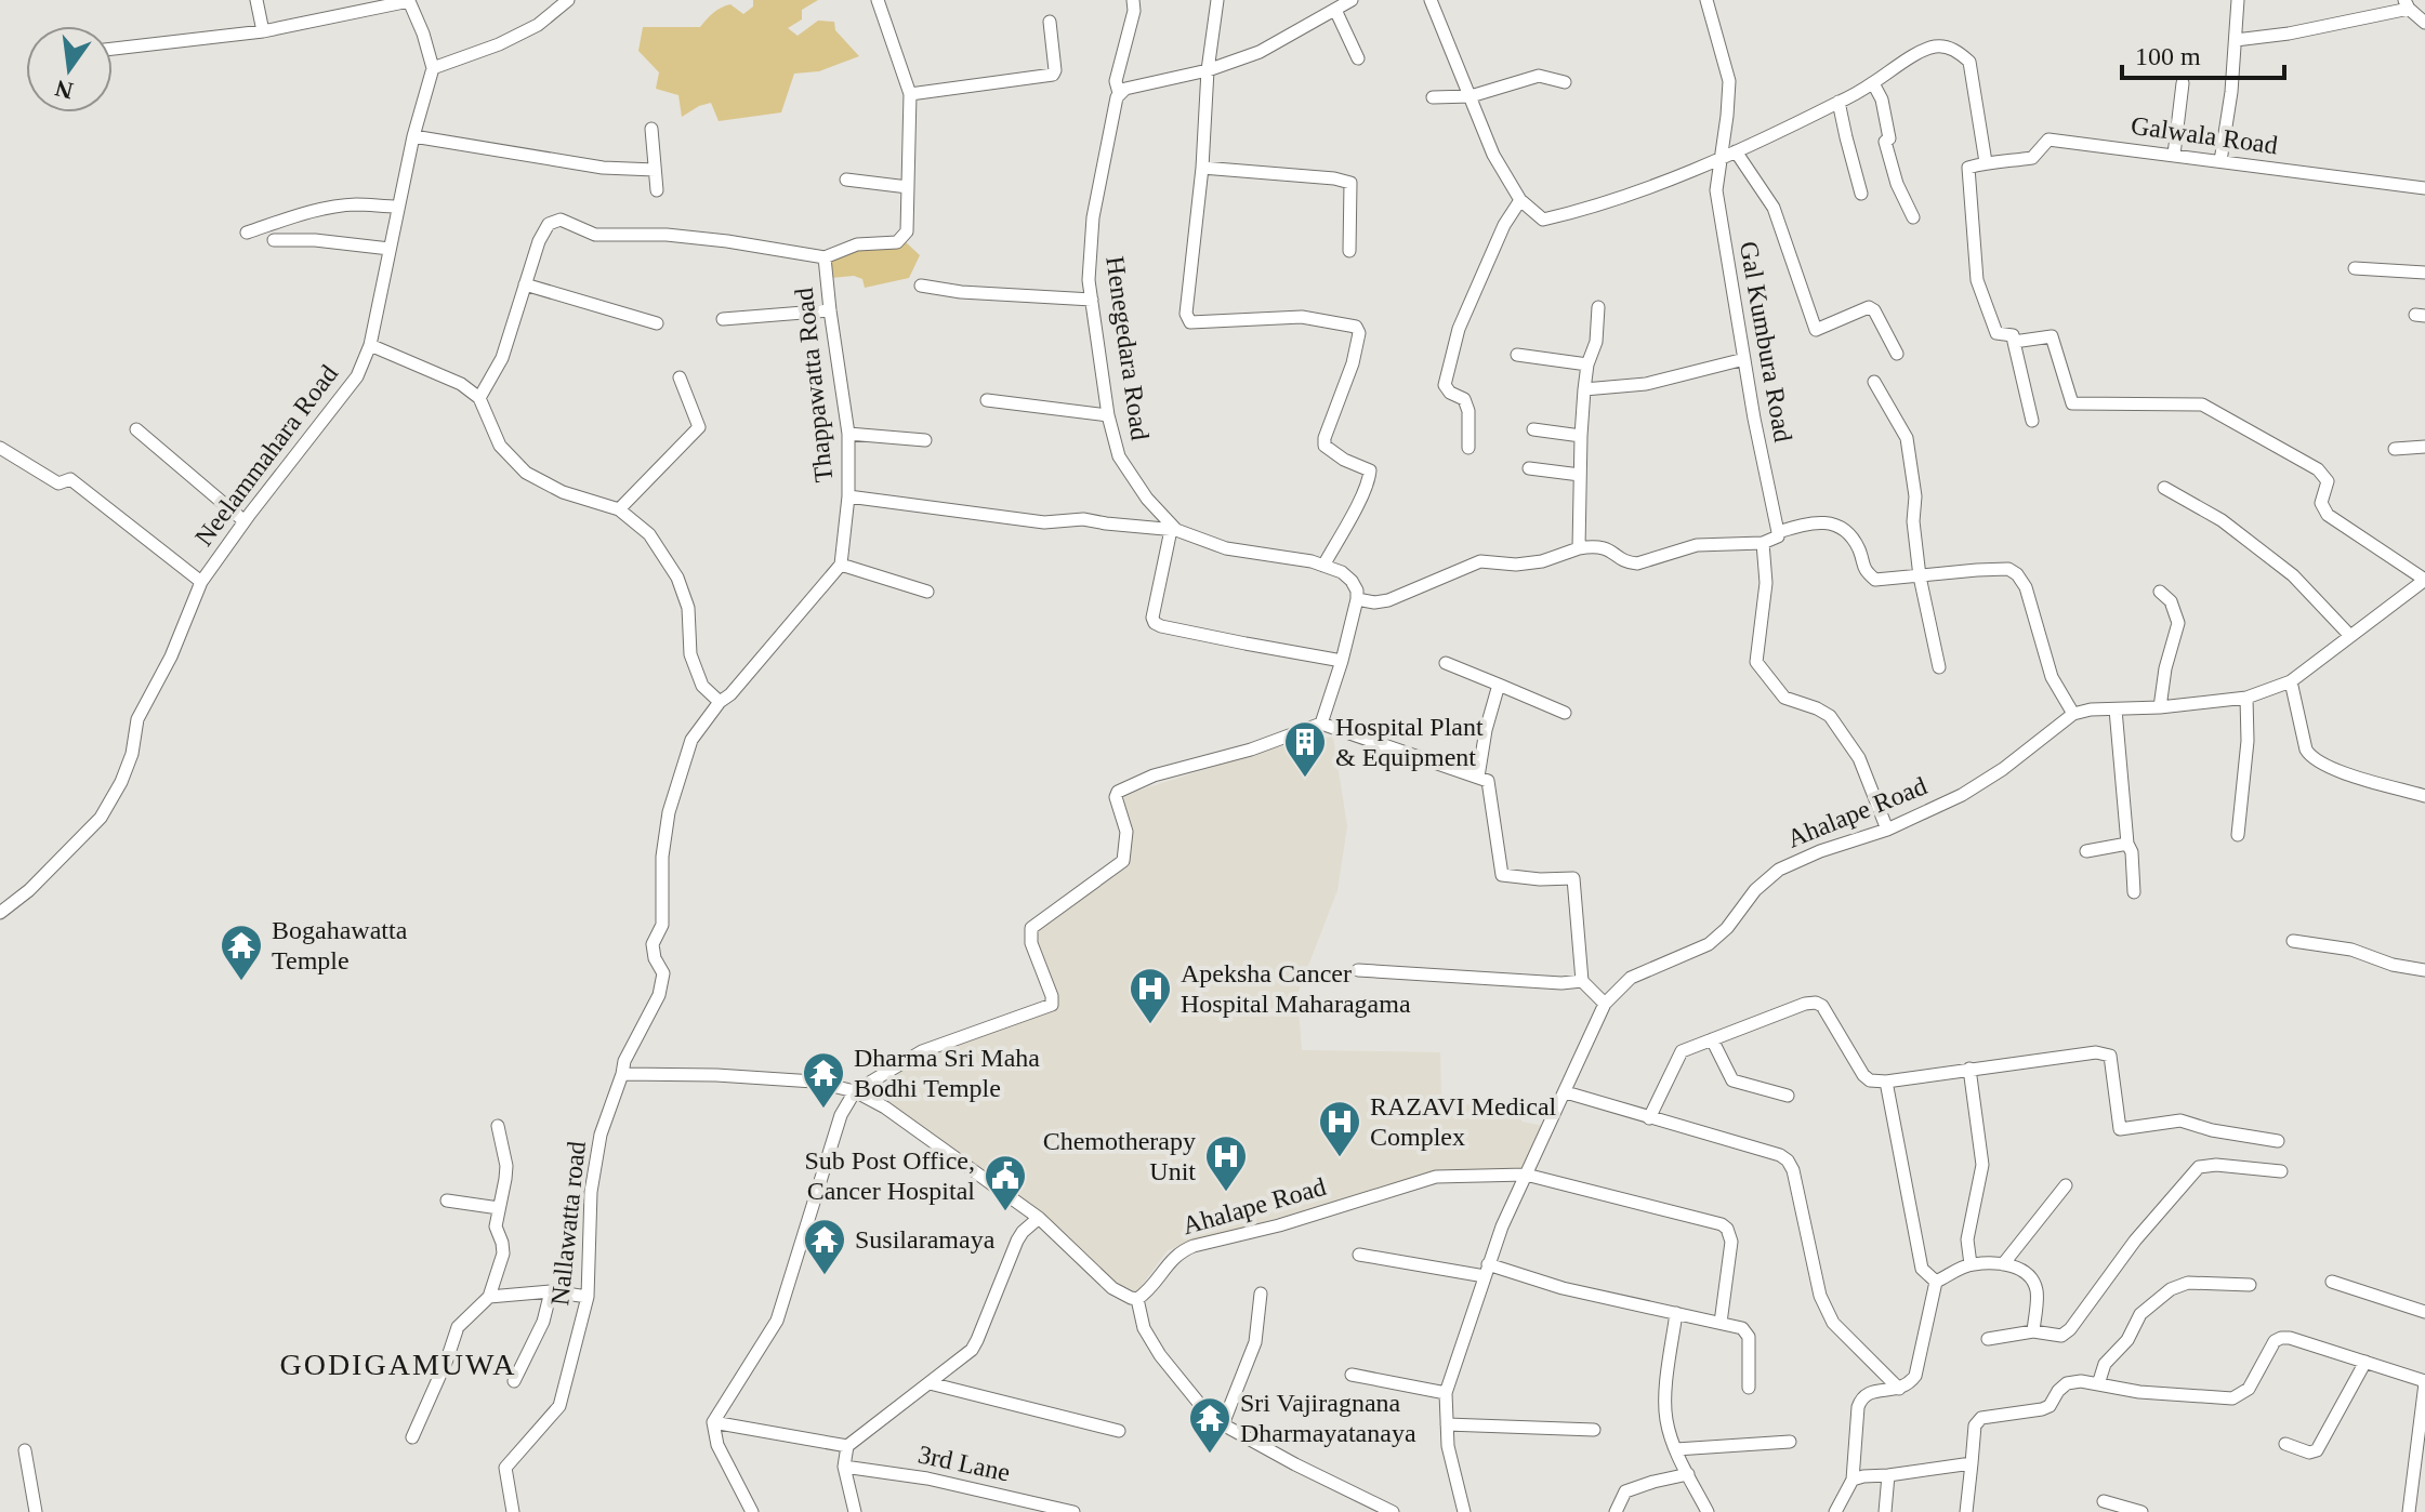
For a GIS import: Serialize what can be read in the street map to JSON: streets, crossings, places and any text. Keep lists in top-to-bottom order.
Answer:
{
  "streets": {
    "street": [
      "Galwala Road",
      "Gal Kumbura Road",
      "Henegedara Road",
      "Thappawatta Road",
      "Neelammahara Road",
      "Ahalape Road",
      "Nallawatta road",
      "3rd Lane"
    ]
  },
  "crossings": [
    ["Henegedara Road", "Thappawatta Road"]
  ],
  "districts": ["GODIGAMUWA"],
  "places": {
    "building": ["Hospital Plant & Equipment"],
    "temple": [
      "Bogahawatta Temple",
      "Dharma Sri Maha Bodhi Temple",
      "Susilaramaya",
      "Sri Vajiragnana Dharmayatanaya"
    ],
    "hospital": ["Apeksha Cancer Hospital Maharagama", "RAZAVI Medical Complex", "Chemotherapy Unit"],
    "public building": ["Sub Post Office, Cancer Hospital"]
  },
  "scale_bar": "100 m",
  "north": "bottom"
}
